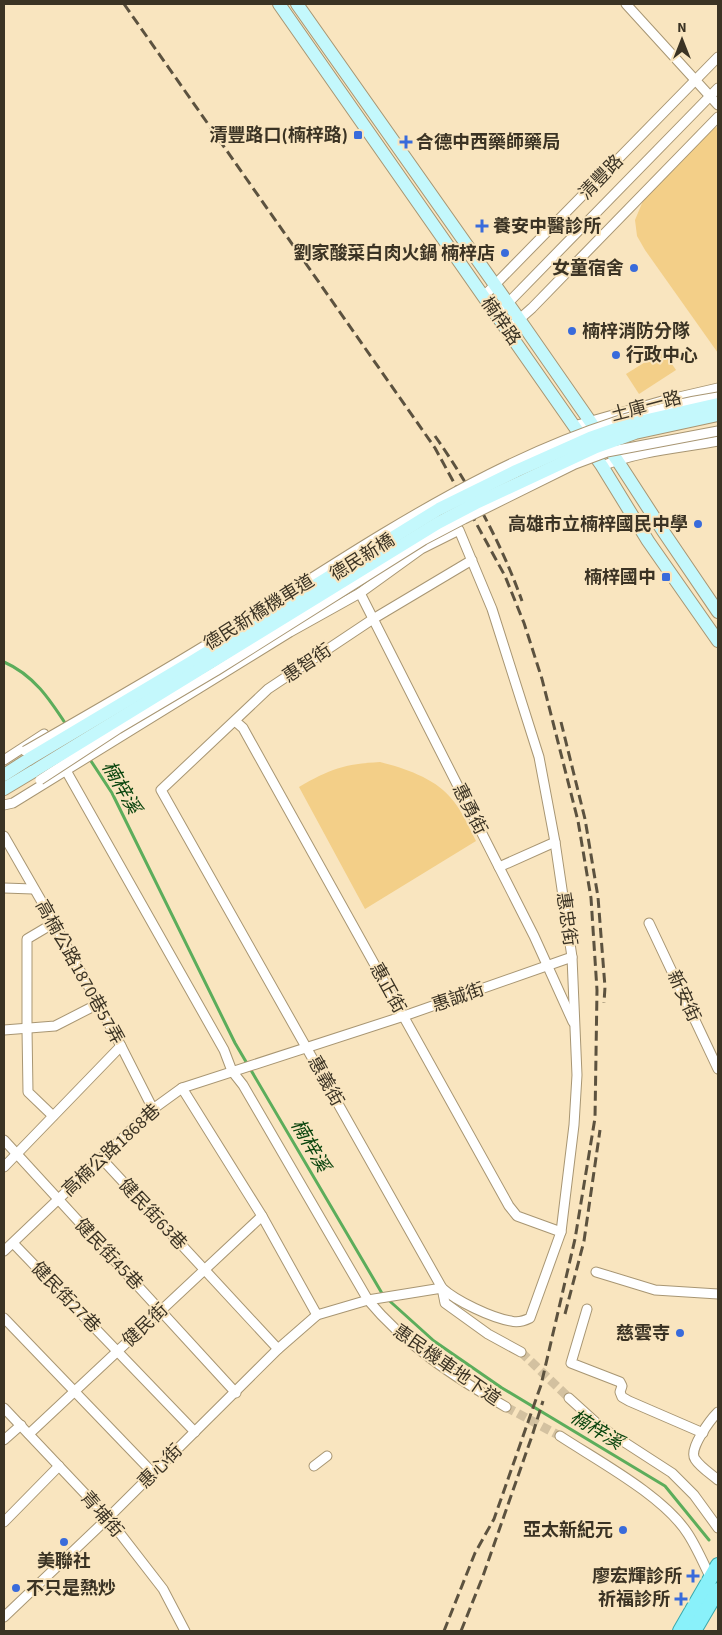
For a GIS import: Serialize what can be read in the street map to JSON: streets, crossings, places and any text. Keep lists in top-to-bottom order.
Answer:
{
  "streets": {
    "street": [
      "清豐路",
      "楠梓路",
      "土庫一路",
      "德民新橋",
      "德民新橋機車道",
      "惠智街",
      "惠勇街",
      "惠忠街",
      "高楠公路1870巷57弄",
      "惠正街",
      "新安街",
      "惠誠街",
      "惠義街",
      "高楠公路1868巷",
      "健民街63巷",
      "健民街45巷",
      "健民街27巷",
      "健民街",
      "惠民機車地下道",
      "惠心街",
      "青埔街"
    ]
  },
  "crossings": [
    ["清豐路", "楠梓路"],
    ["楠梓路", "土庫一路"],
    ["德民新橋", "德民新橋機車道"],
    ["惠智街", "惠勇街"],
    ["惠智街", "惠忠街"],
    ["惠智街", "惠正街"],
    ["惠智街", "惠義街"],
    ["惠勇街", "惠忠街"],
    ["惠勇街", "惠誠街"],
    ["惠忠街", "惠正街"],
    ["惠忠街", "惠誠街"],
    ["惠忠街", "惠義街"],
    ["高楠公路1870巷57弄", "高楠公路1868巷"],
    ["惠正街", "惠誠街"],
    ["惠誠街", "惠義街"],
    ["惠誠街", "高楠公路1868巷"],
    ["惠誠街", "惠民機車地下道"],
    ["高楠公路1868巷", "健民街63巷"],
    ["高楠公路1868巷", "健民街45巷"],
    ["高楠公路1868巷", "健民街27巷"],
    ["高楠公路1868巷", "惠民機車地下道"],
    ["健民街63巷", "健民街"],
    ["健民街63巷", "惠心街"],
    ["健民街45巷", "健民街"],
    ["健民街45巷", "惠心街"],
    ["健民街27巷", "健民街"],
    ["健民街27巷", "惠心街"],
    ["健民街", "青埔街"],
    ["惠心街", "青埔街"]
  ],
  "water": ["楠梓溪"],
  "places": {
    "transit": ["清豐路口(楠梓路)", "楠梓國中"],
    "health": [
      "合德中西藥師藥局",
      "養安中醫診所",
      "廖宏輝診所",
      "祈福診所"
    ],
    "other": [
      "劉家酸菜白肉火鍋 楠梓店",
      "女童宿舍",
      "楠梓消防分隊",
      "行政中心",
      "高雄市立楠梓國民中學",
      "慈雲寺",
      "亞太新紀元",
      "美聯社",
      "不只是熱炒"
    ]
  },
  "north": "top"
}
